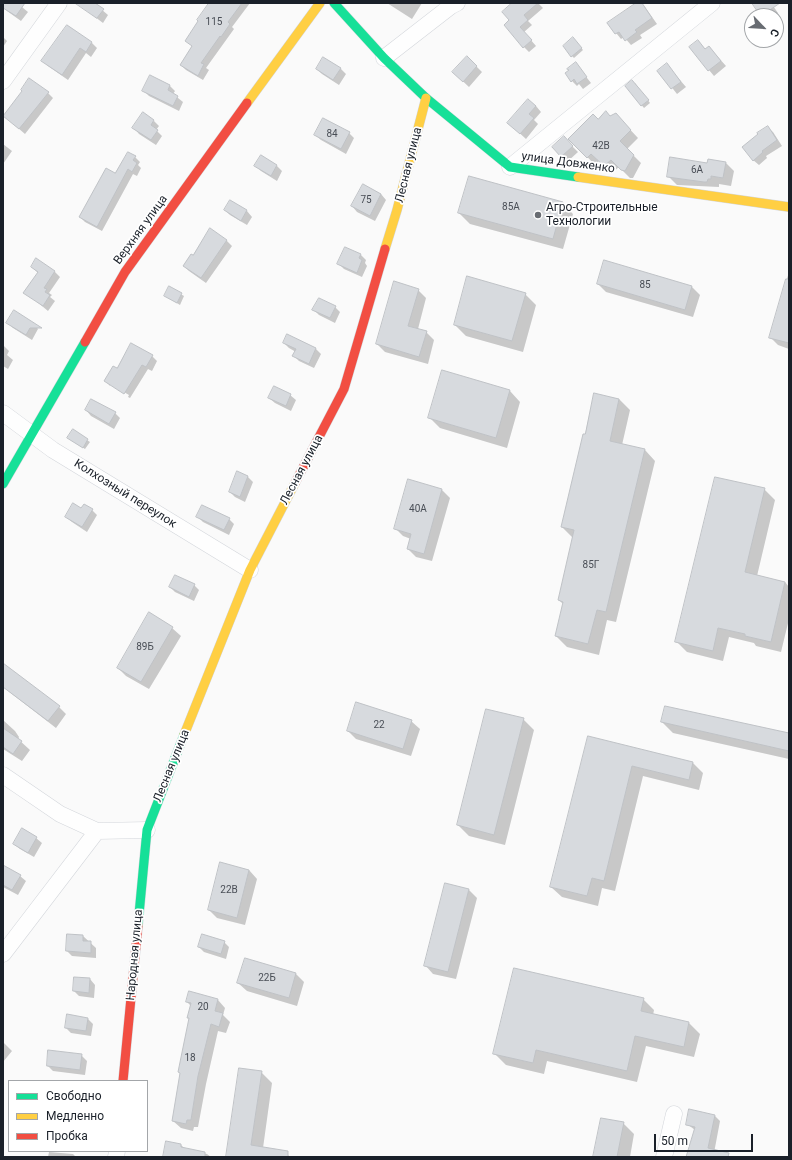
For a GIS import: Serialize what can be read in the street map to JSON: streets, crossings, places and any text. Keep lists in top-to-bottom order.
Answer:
{
  "streets": {
    "street": [
      "улица Довженко",
      "Лесная улица",
      "Верхняя улица",
      "Колхозный переулок",
      "Народная улица"
    ]
  },
  "crossings": [
    ["улица Довженко", "Лесная улица"],
    ["Лесная улица", "Колхозный переулок"],
    ["Лесная улица", "Народная улица"],
    ["Верхняя улица", "Колхозный переулок"]
  ],
  "places": ["Агро-Строительные Технологии"],
  "house_numbers": [
    "115",
    "84",
    "42В",
    "6А",
    "75",
    "85А",
    "85",
    "40А",
    "85Г",
    "89Б",
    "22",
    "22В",
    "22Б",
    "20",
    "18"
  ],
  "legend": ["Свободно", "Медленно", "Пробка"],
  "scale_bar": "50 m",
  "north": "bottom right"
}
